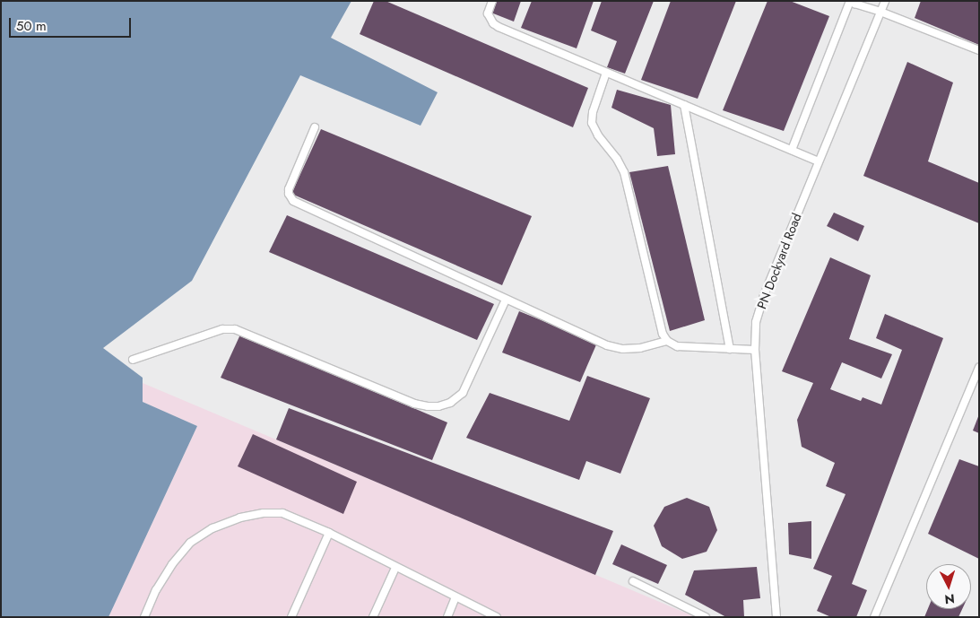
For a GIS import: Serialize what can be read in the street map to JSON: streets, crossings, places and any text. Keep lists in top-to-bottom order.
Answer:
{
  "streets": {
    "lane": ["PN Dockyard Road"]
  },
  "scale_bar": "50 m",
  "north": "bottom"
}
